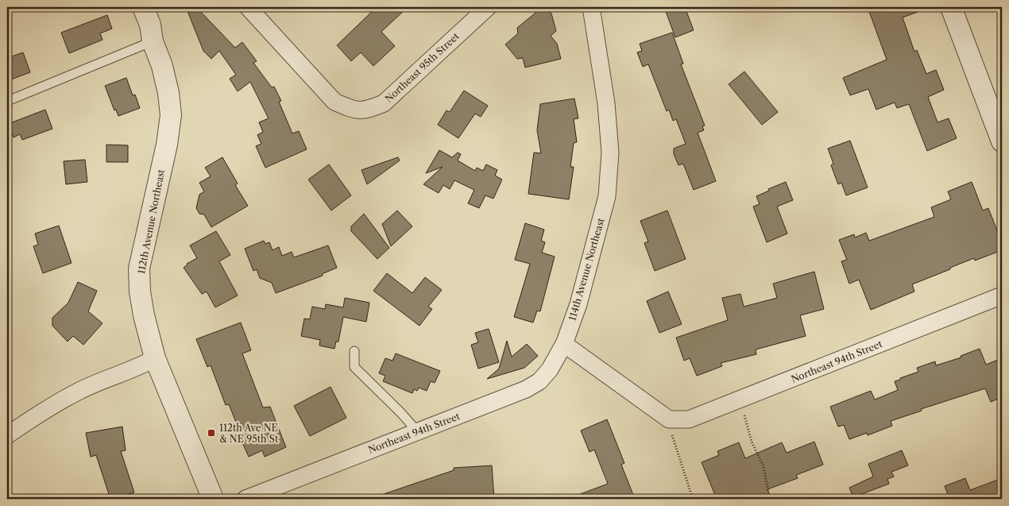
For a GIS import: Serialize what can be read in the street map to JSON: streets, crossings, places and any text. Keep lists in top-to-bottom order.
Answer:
{
  "streets": {
    "street": [
      "Northeast 95th Street",
      "112th Avenue Northeast",
      "114th Avenue Northeast",
      "Northeast 94th Street"
    ]
  },
  "crossings": [
    ["114th Avenue Northeast", "Northeast 94th Street"]
  ],
  "places": {
    "transit": ["112th Ave NE & NE 95th St"]
  }
}
